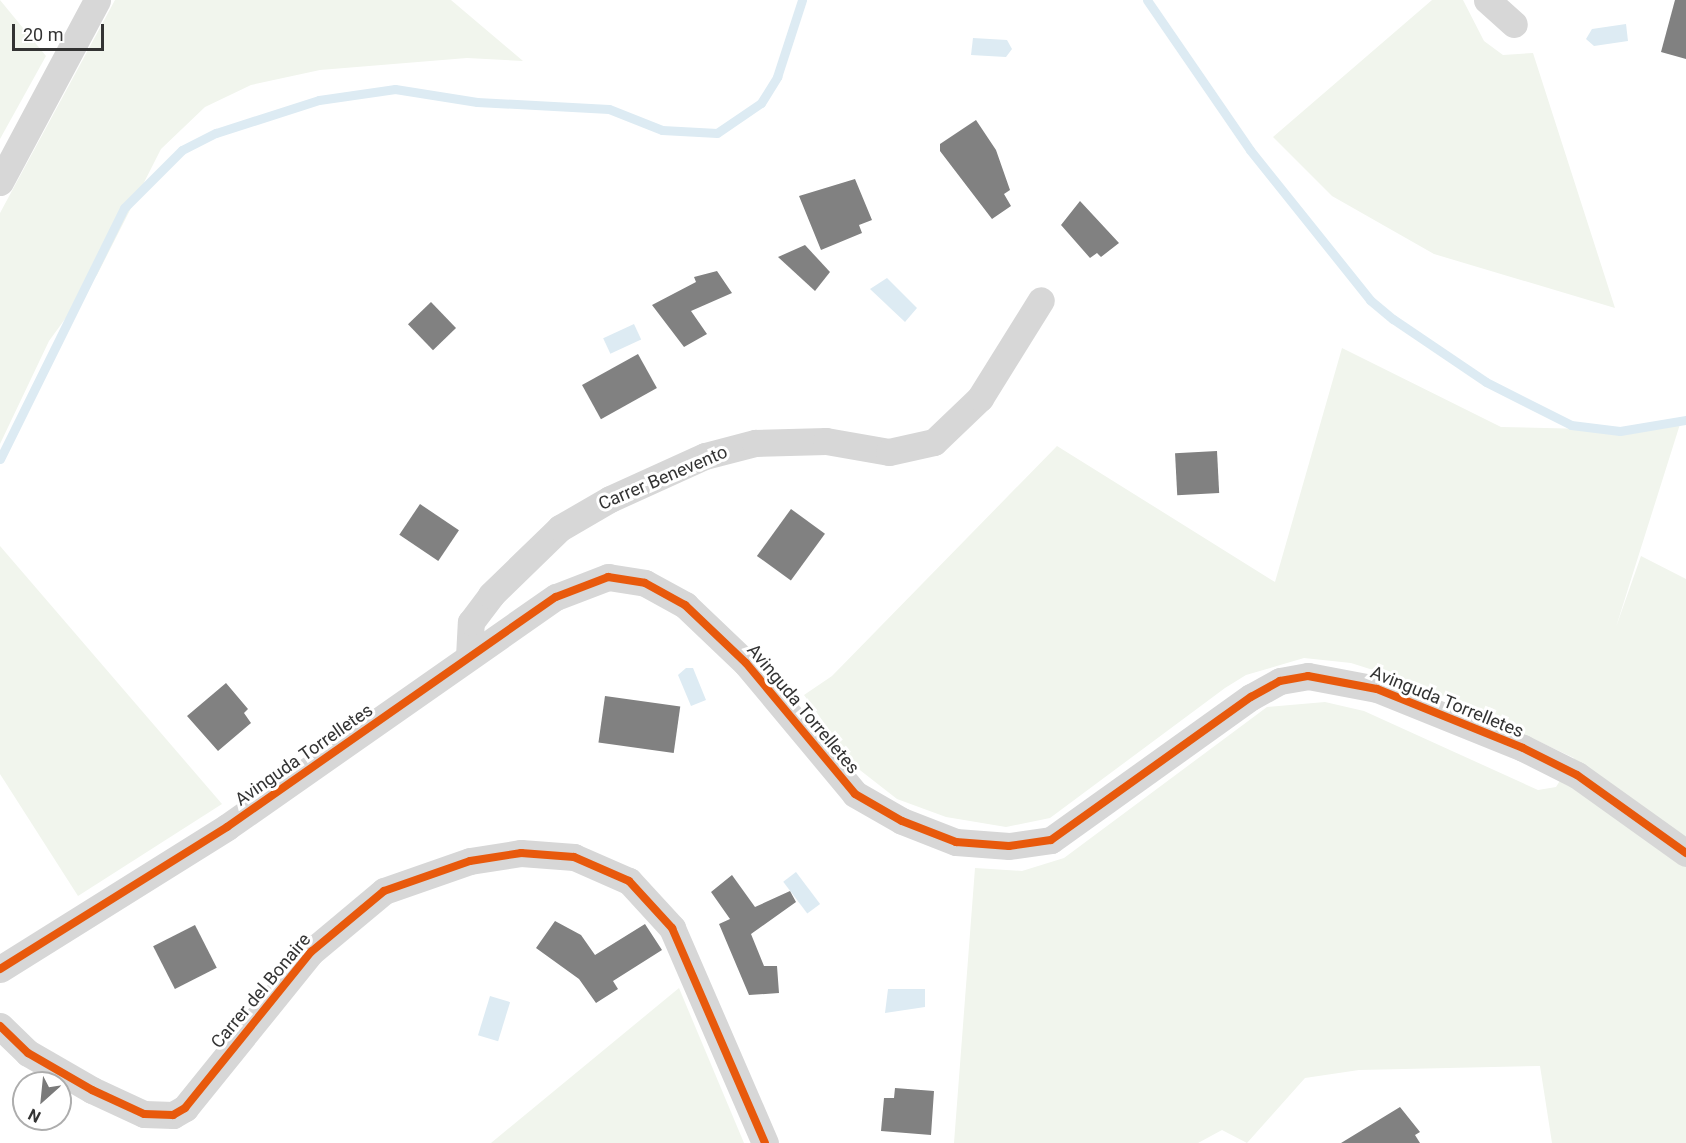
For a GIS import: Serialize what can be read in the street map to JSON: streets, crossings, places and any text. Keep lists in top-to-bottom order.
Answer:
{
  "streets": {
    "street": ["Carrer Benevento", "Avinguda Torrelletes", "Carrer del Bonaire"]
  },
  "crossings": [
    ["Carrer Benevento", "Avinguda Torrelletes"]
  ],
  "scale_bar": "20 m",
  "north": "bottom left"
}
